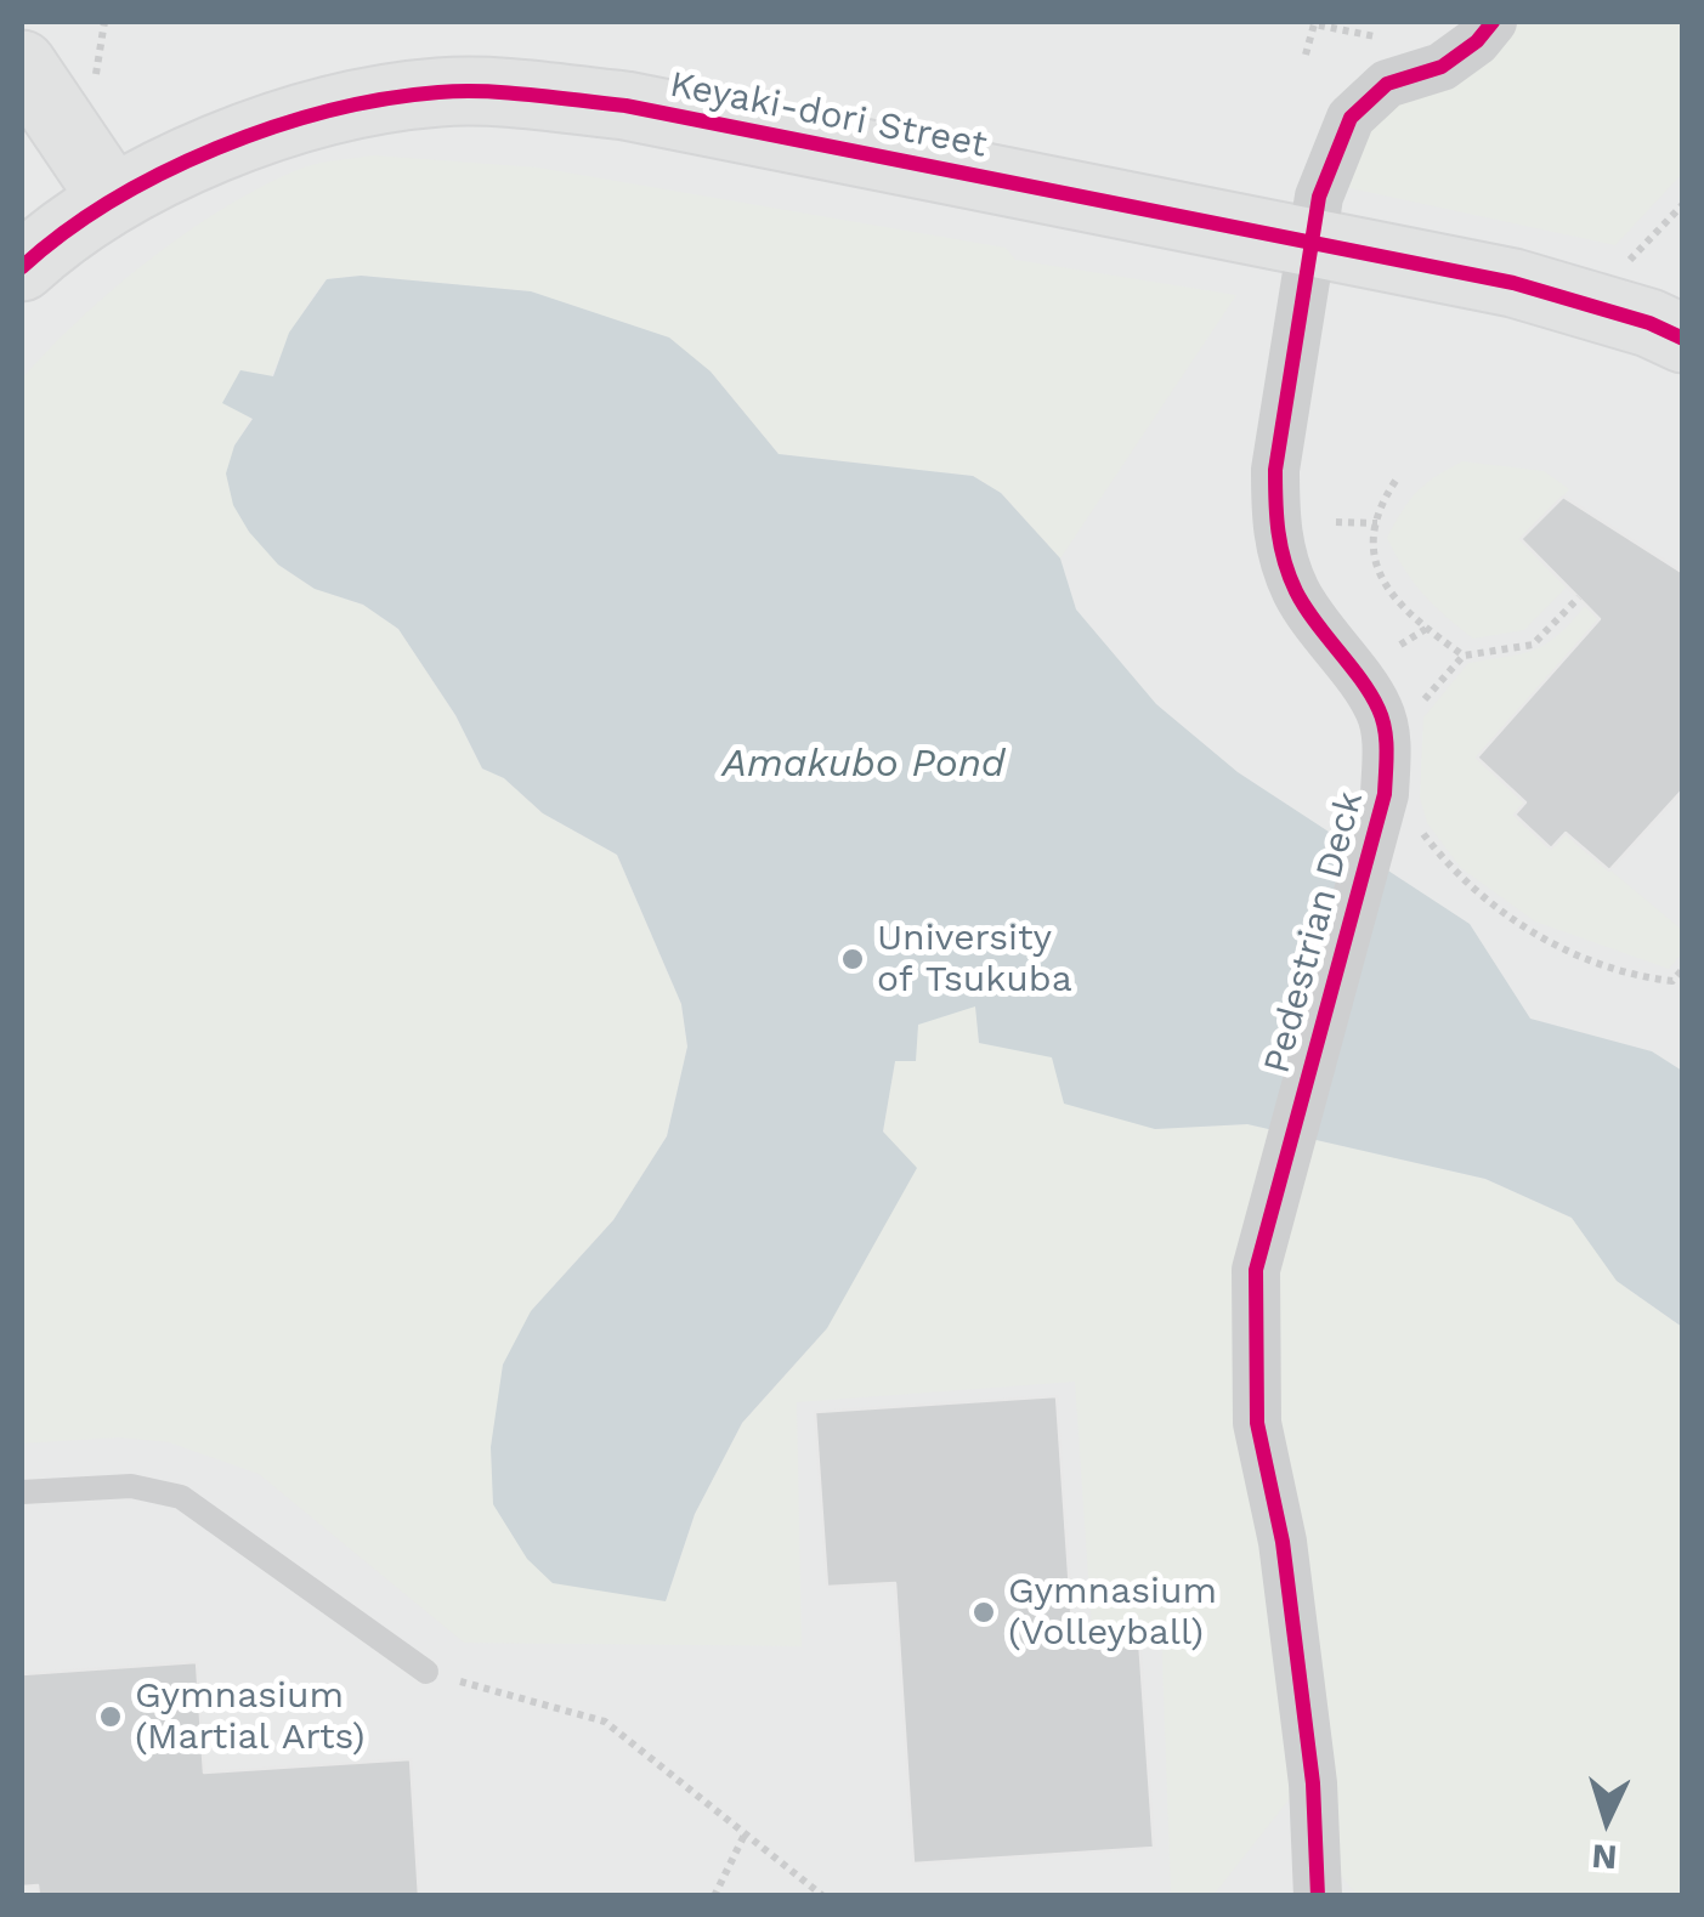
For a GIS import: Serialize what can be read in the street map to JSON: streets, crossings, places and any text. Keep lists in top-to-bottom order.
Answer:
{
  "streets": {
    "street": ["Keyaki-dori Street", "Pedestrian Deck"]
  },
  "crossings": [
    ["Keyaki-dori Street", "Pedestrian Deck"]
  ],
  "water": ["Amakubo Pond"],
  "places": ["University of Tsukuba", "Gymnasium (Volleyball)", "Gymnasium (Martial Arts)"],
  "north": "bottom"
}
